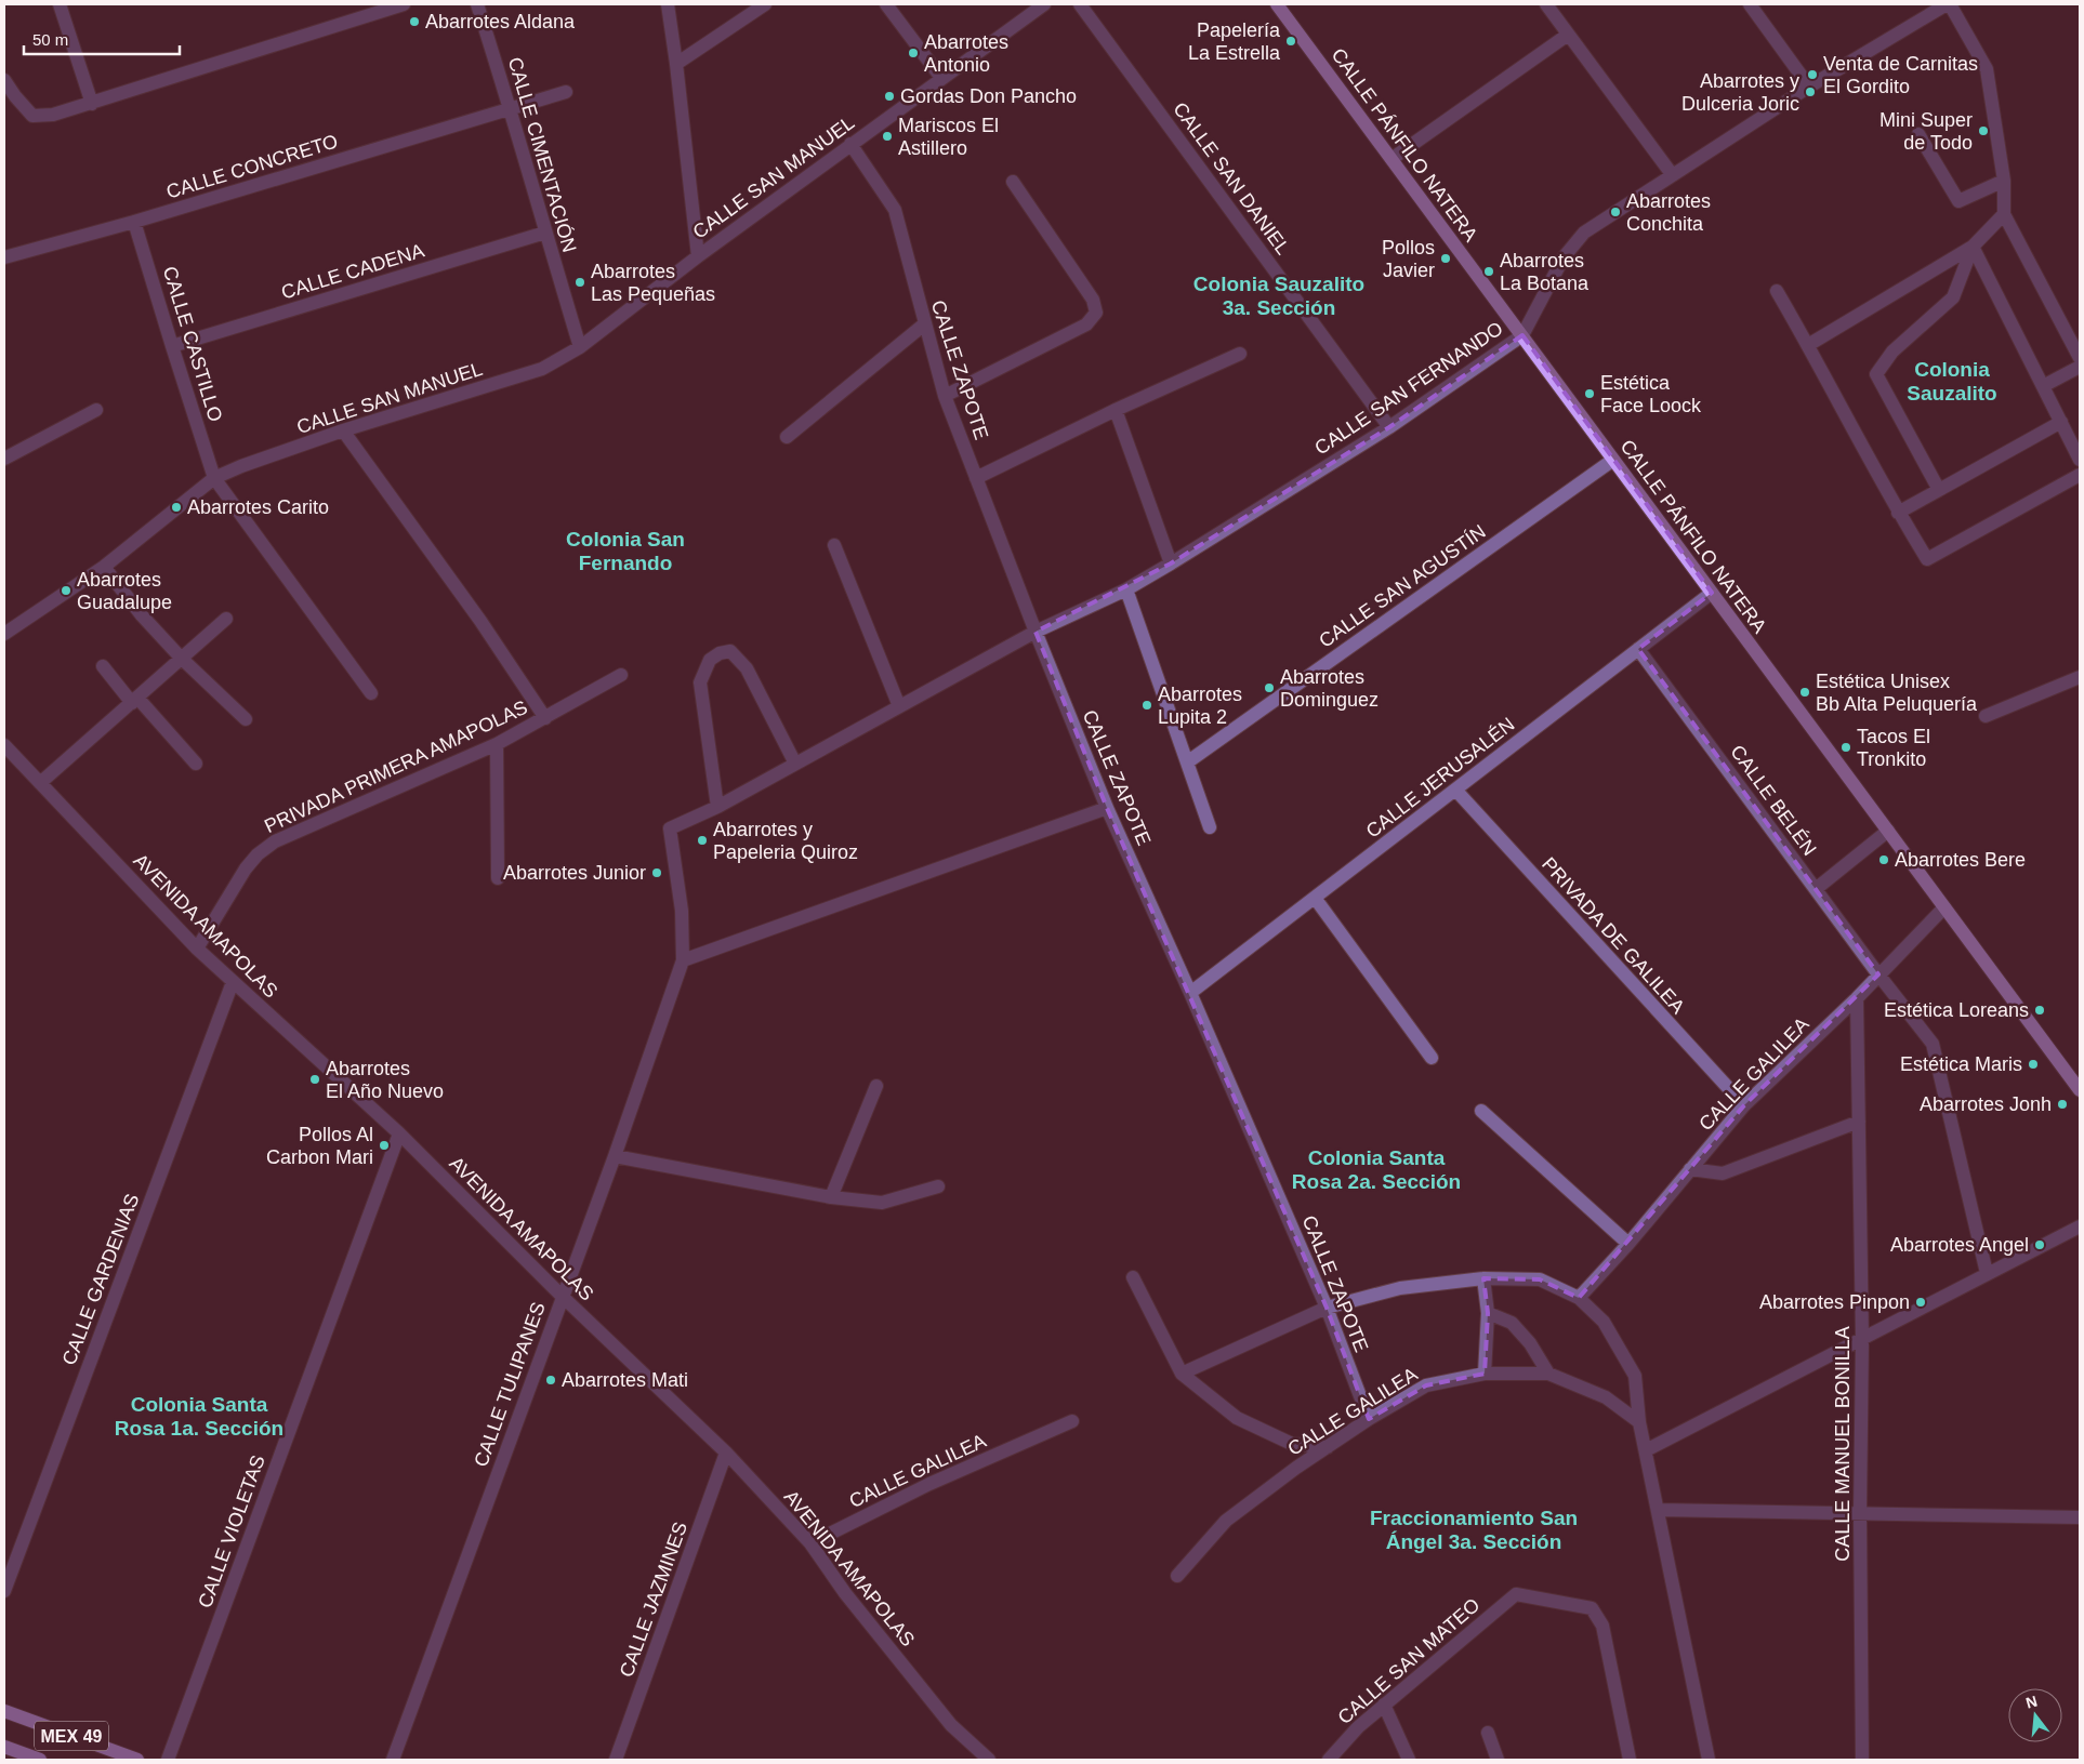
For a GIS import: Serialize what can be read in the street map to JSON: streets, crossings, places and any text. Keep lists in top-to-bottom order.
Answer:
{
  "streets": {
    "main road": ["CALLE PÁNFILO NATERA", "MEX 49"],
    "street": [
      "CALLE CIMENTACIÓN",
      "CALLE CONCRETO",
      "CALLE SAN MANUEL",
      "CALLE SAN DANIEL",
      "CALLE CADENA",
      "CALLE CASTILLO",
      "CALLE ZAPOTE",
      "CALLE SAN FERNANDO",
      "CALLE SAN AGUSTÍN",
      "PRIVADA PRIMERA AMAPOLAS",
      "CALLE JERUSALÉN",
      "CALLE BELÉN",
      "AVENIDA AMAPOLAS",
      "PRIVADA DE GALILEA",
      "CALLE GALILEA",
      "CALLE GARDENIAS",
      "CALLE TULIPANES",
      "CALLE MANUEL BONILLA",
      "CALLE VIOLETAS",
      "CALLE JAZMINES",
      "CALLE SAN MATEO"
    ]
  },
  "crossings": [
    ["CALLE PÁNFILO NATERA", "CALLE SAN FERNANDO"],
    ["CALLE PÁNFILO NATERA", "CALLE SAN AGUSTÍN"],
    ["CALLE PÁNFILO NATERA", "CALLE JERUSALÉN"],
    ["CALLE PÁNFILO NATERA", "CALLE GALILEA"],
    ["CALLE CIMENTACIÓN", "CALLE CONCRETO"],
    ["CALLE CIMENTACIÓN", "CALLE SAN MANUEL"],
    ["CALLE CIMENTACIÓN", "CALLE CADENA"],
    ["CALLE CONCRETO", "CALLE CASTILLO"],
    ["CALLE SAN MANUEL", "CALLE CASTILLO"],
    ["CALLE SAN MANUEL", "CALLE ZAPOTE"],
    ["CALLE SAN DANIEL", "CALLE SAN FERNANDO"],
    ["CALLE CADENA", "CALLE CASTILLO"],
    ["CALLE ZAPOTE", "CALLE SAN FERNANDO"],
    ["CALLE ZAPOTE", "CALLE JERUSALÉN"],
    ["CALLE ZAPOTE", "CALLE GALILEA"],
    ["CALLE SAN FERNANDO", "CALLE TULIPANES"],
    ["PRIVADA PRIMERA AMAPOLAS", "AVENIDA AMAPOLAS"],
    ["CALLE JERUSALÉN", "CALLE BELÉN"],
    ["CALLE JERUSALÉN", "PRIVADA DE GALILEA"],
    ["CALLE BELÉN", "CALLE GALILEA"],
    ["AVENIDA AMAPOLAS", "CALLE GALILEA"],
    ["AVENIDA AMAPOLAS", "CALLE GARDENIAS"],
    ["AVENIDA AMAPOLAS", "CALLE TULIPANES"],
    ["AVENIDA AMAPOLAS", "CALLE VIOLETAS"],
    ["AVENIDA AMAPOLAS", "CALLE JAZMINES"],
    ["PRIVADA DE GALILEA", "CALLE GALILEA"],
    ["CALLE GALILEA", "CALLE MANUEL BONILLA"]
  ],
  "districts": [
    "Colonia Sauzalito 3a. Sección",
    "Colonia Sauzalito",
    "Colonia San Fernando",
    "Colonia Santa Rosa 2a. Sección",
    "Colonia Santa Rosa 1a. Sección",
    "Fraccionamiento San Ángel 3a. Sección"
  ],
  "places": [
    "Abarrotes Aldana",
    "Papelería La Estrella",
    "Abarrotes Antonio",
    "Venta de Carnitas El Gordito",
    "Abarrotes y Dulceria Joric",
    "Gordas Don Pancho",
    "Mini Super de Todo",
    "Mariscos El Astillero",
    "Abarrotes Conchita",
    "Pollos Javier",
    "Abarrotes La Botana",
    "Abarrotes Las Pequeñas",
    "Estética Face Loock",
    "Abarrotes Carito",
    "Abarrotes Guadalupe",
    "Abarrotes Dominguez",
    "Estética Unisex Bb Alta Peluquería",
    "Abarrotes Lupita 2",
    "Tacos El Tronkito",
    "Abarrotes y Papeleria Quiroz",
    "Abarrotes Bere",
    "Abarrotes Junior",
    "Estética Loreans",
    "Estética Maris",
    "Abarrotes El Año Nuevo",
    "Abarrotes Jonh",
    "Pollos Al Carbon Mari",
    "Abarrotes Angel",
    "Abarrotes Pinpon",
    "Abarrotes Mati"
  ],
  "scale_bar": "50 m",
  "north": "top"
}
